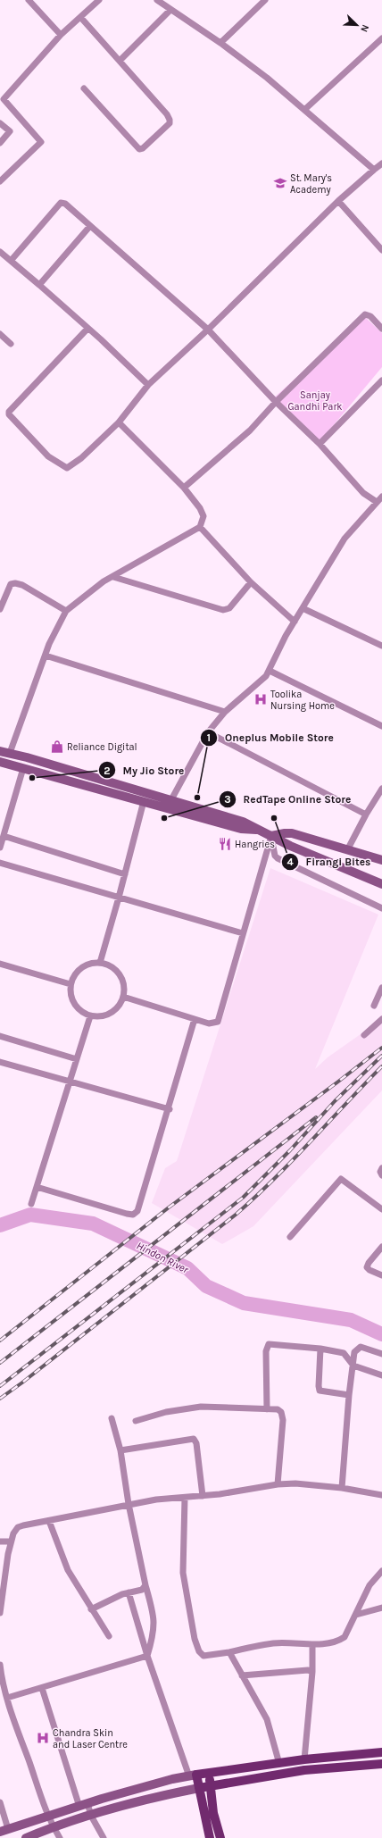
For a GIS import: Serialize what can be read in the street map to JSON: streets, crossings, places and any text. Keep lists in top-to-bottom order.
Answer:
{
  "water": ["Hindon River"],
  "parks": ["Sanjay Gandhi Park"],
  "places": {
    "school or university": ["St. Mary's Academy"],
    "hospital": ["Toolika Nursing Home", "Chandra Skin and Laser Centre"],
    "shop": ["Reliance Digital"],
    "other": [
      "My Jio Store",
      "Oneplus Mobile Store",
      "RedTape Online Store",
      "Firangi Bites"
    ],
    "restaurant": ["Hangries"]
  },
  "north": "bottom right"
}
